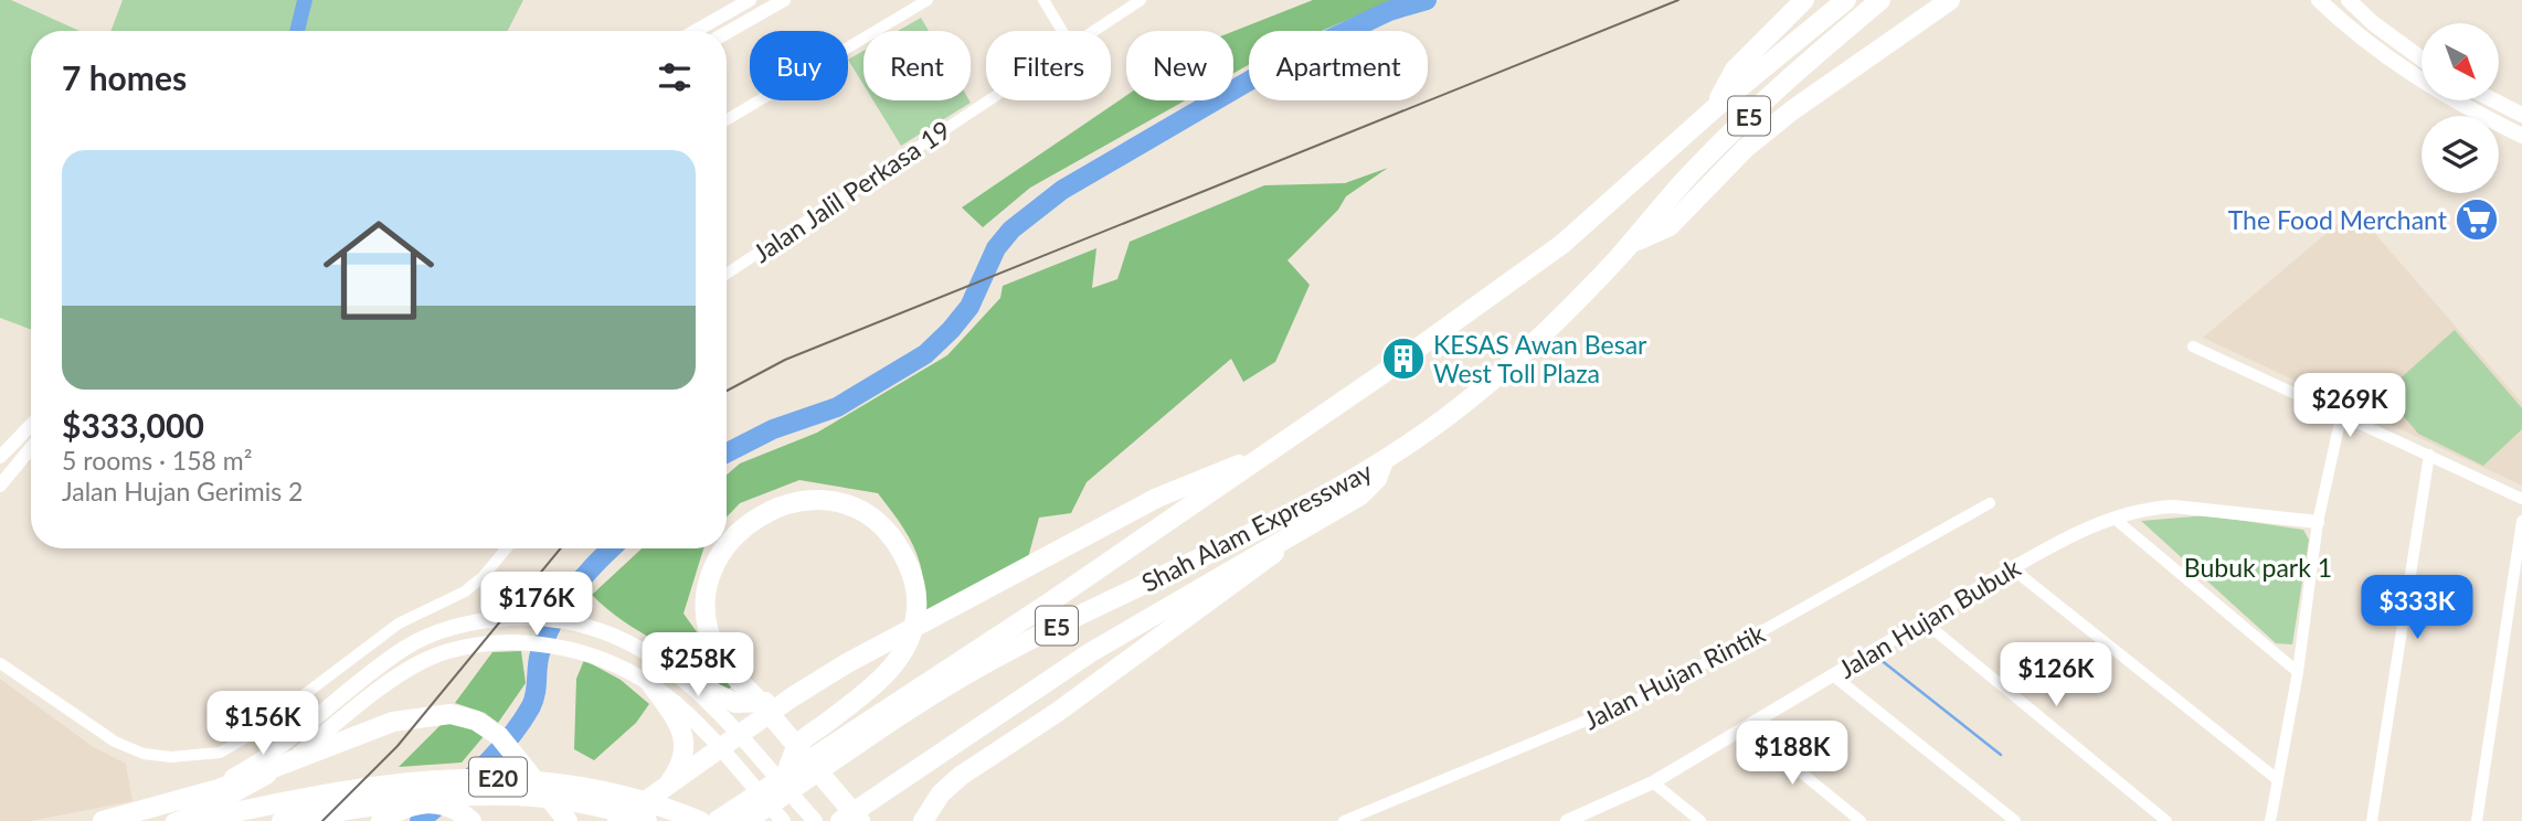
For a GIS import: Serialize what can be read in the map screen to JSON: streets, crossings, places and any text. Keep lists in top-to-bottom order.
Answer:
{
  "streets": {
    "highway": ["E5", "Shah Alam Expressway", "E20"],
    "street": ["Jalan Jalil Perkasa 19", "Jalan Hujan Bubuk", "Jalan Hujan Rintik"]
  },
  "parks": ["Bubuk park 1"],
  "places": {
    "supermarket": ["The Food Merchant"],
    "building": ["KESAS Awan Besar West Toll Plaza"]
  },
  "north": "bottom right",
  "page": {
    "chip": [
      "Buy",
      "Rent",
      "Filters",
      "New",
      "Apartment"
    ],
    "heading": "7 homes",
    "list": [
      {
        "name": "$333,000",
        "note": "5 rooms · 158 m² · Jalan Hujan Gerimis 2"
      }
    ],
    "price": [
      "$269K",
      "$176K",
      "$333K",
      "$258K",
      "$126K",
      "$156K",
      "$188K"
    ]
  }
}
